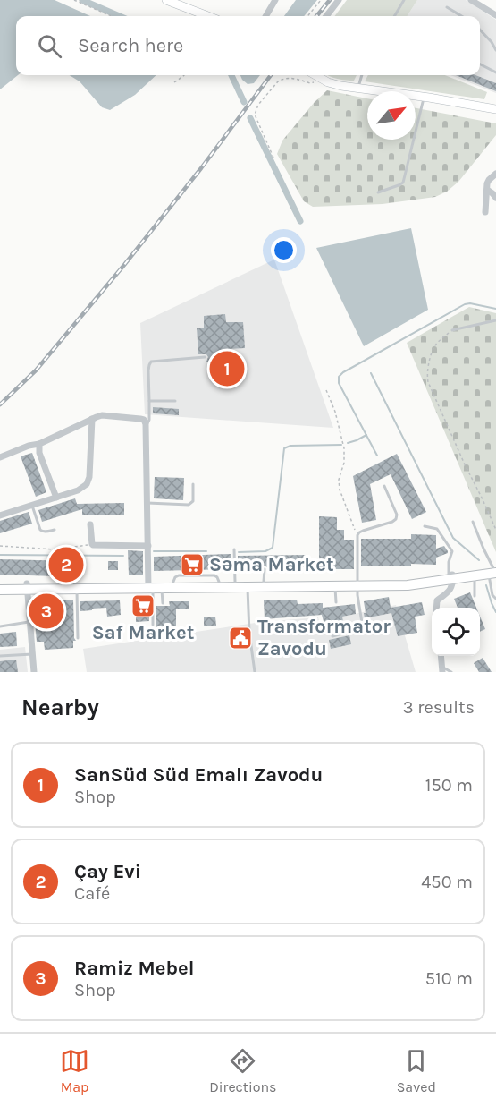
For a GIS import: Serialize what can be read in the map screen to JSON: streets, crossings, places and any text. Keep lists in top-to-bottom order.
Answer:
{
  "places": {
    "supermarket": ["Səma Market", "Saf Market"],
    "public building": ["Transformator Zavodu"]
  },
  "north": "top right",
  "page": {
    "search": "Search here",
    "pins": ["1", "2", "3"],
    "heading": ["Nearby", "3 results"],
    "list": [
      {
        "mark": "1",
        "name": "SanSüd Süd Emalı Zavodu",
        "note": "Shop",
        "value": "150 m"
      },
      {
        "mark": "2",
        "name": "Çay Evi",
        "note": "Café",
        "value": "450 m"
      },
      {
        "mark": "3",
        "name": "Ramiz Mebel",
        "note": "Shop",
        "value": "510 m"
      }
    ],
    "nav": ["Map", "Directions", "Saved"]
  }
}
